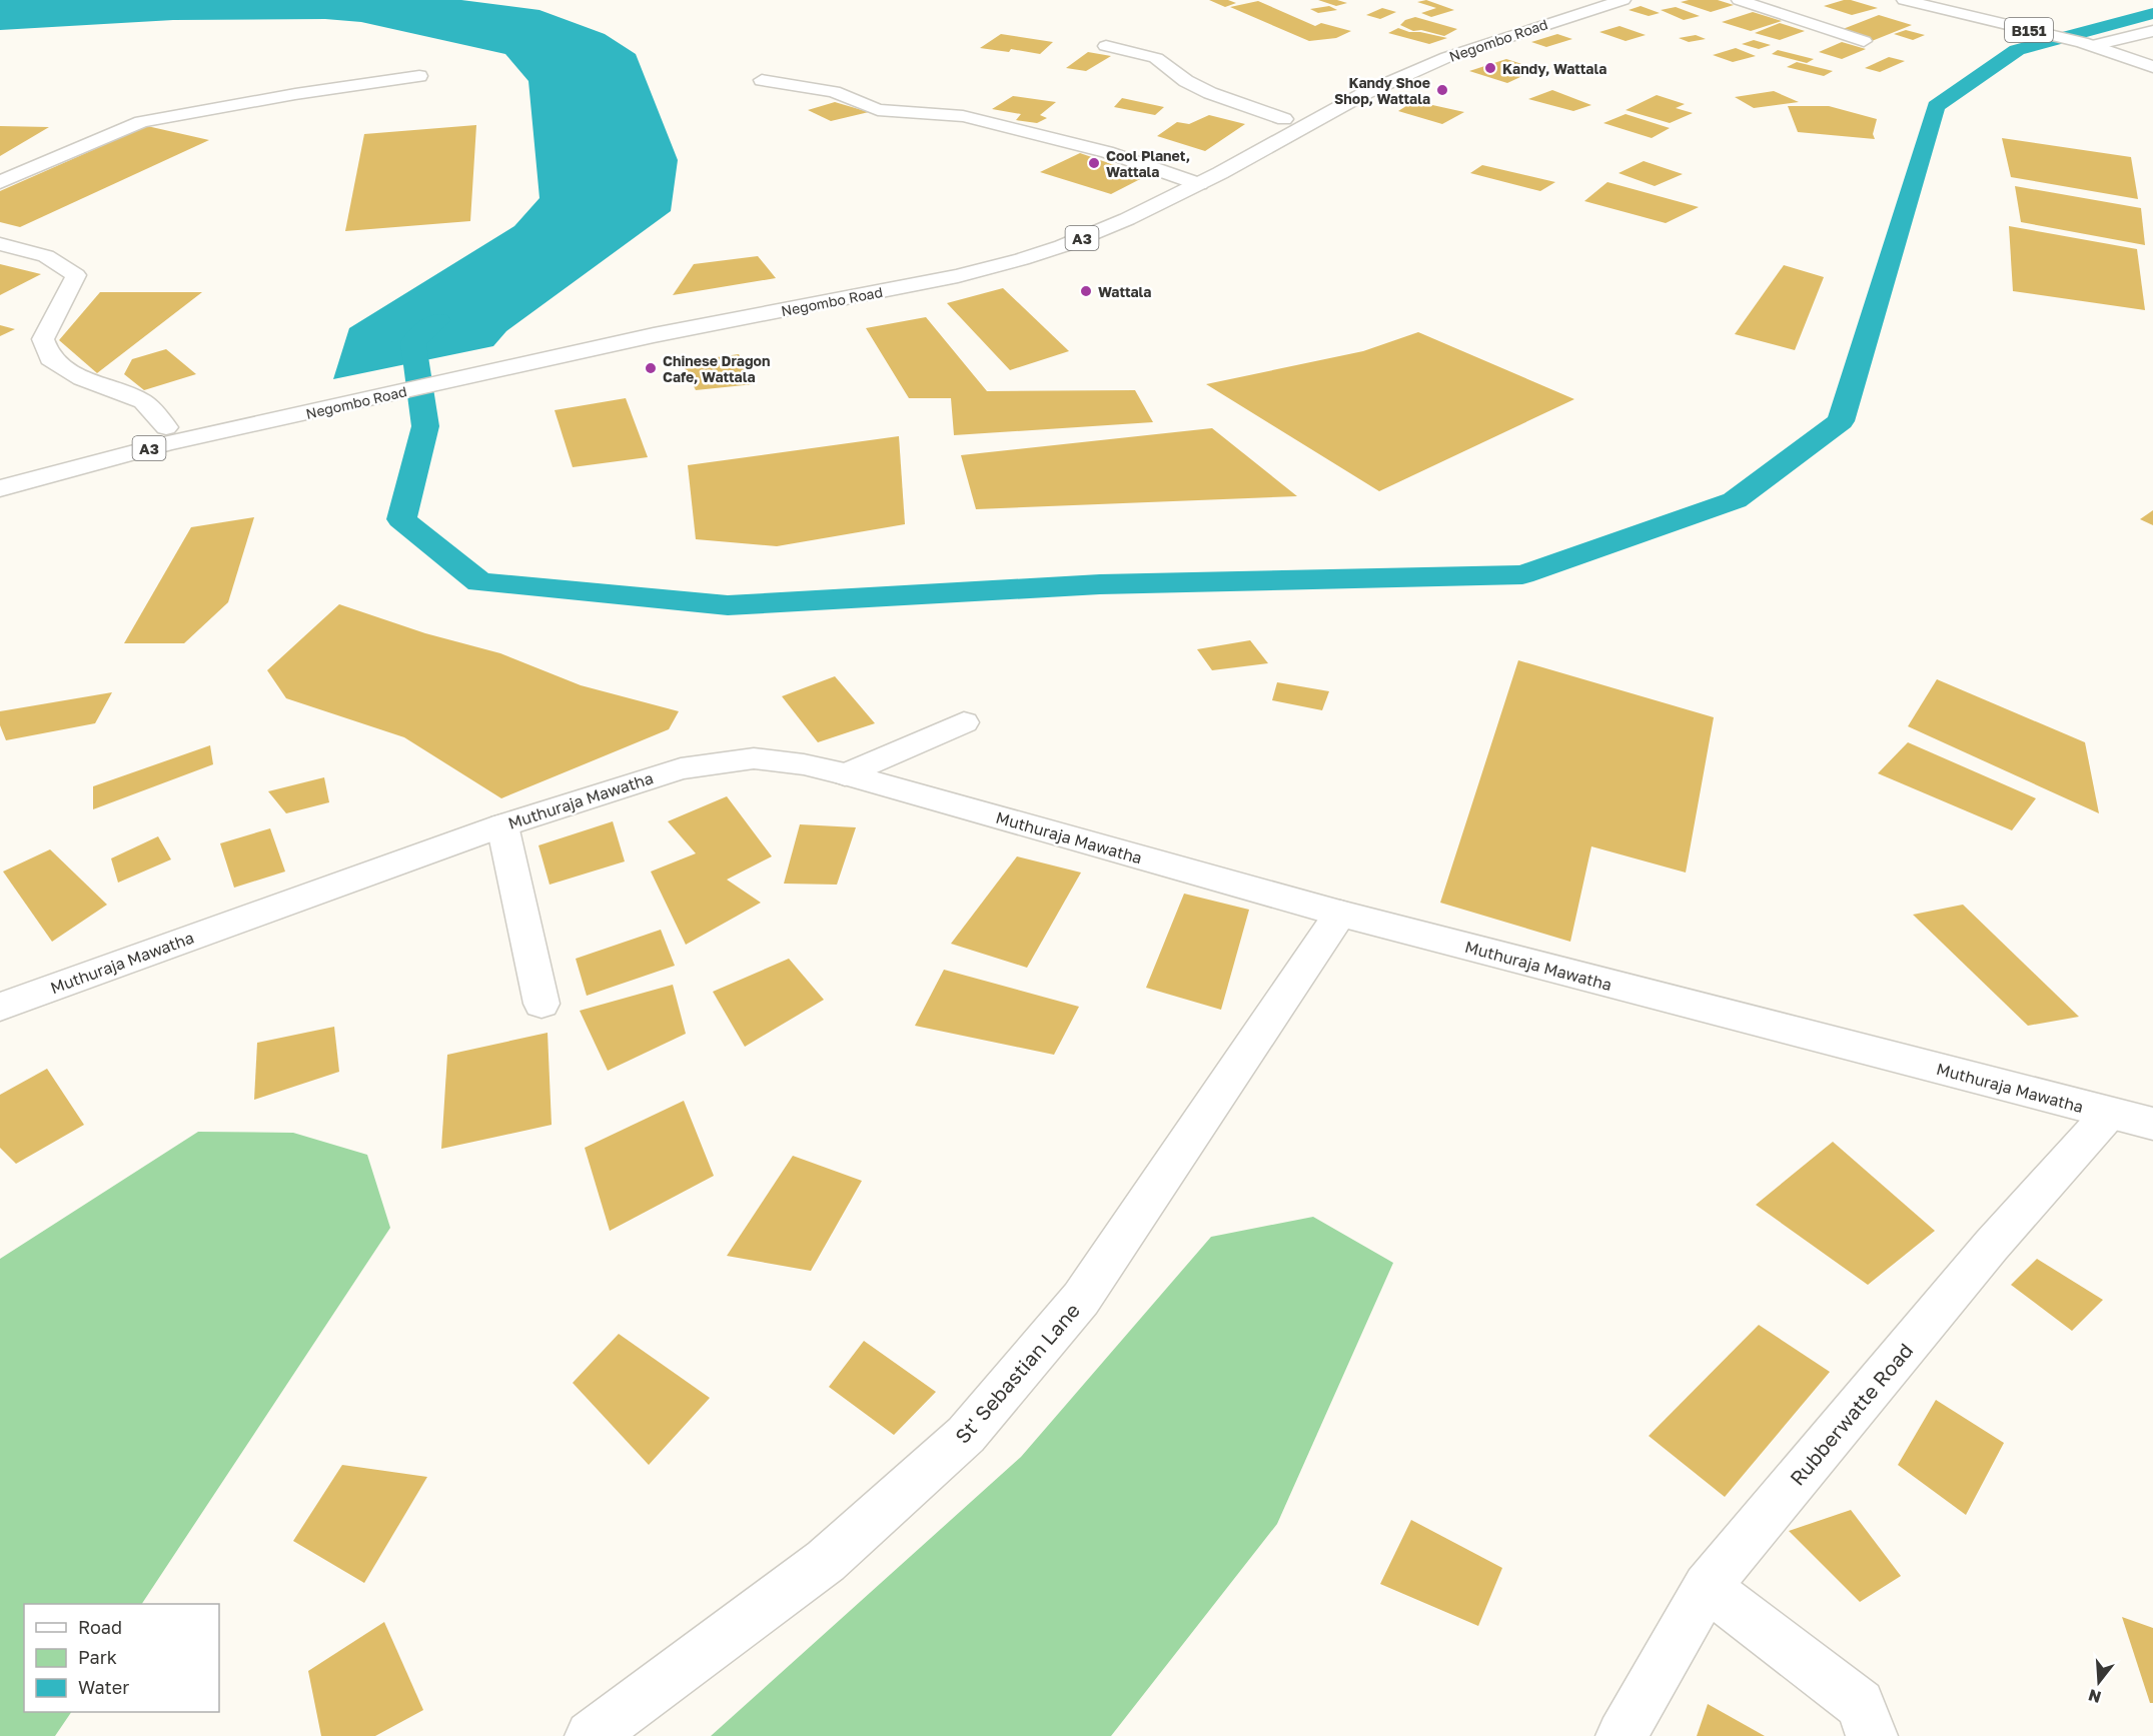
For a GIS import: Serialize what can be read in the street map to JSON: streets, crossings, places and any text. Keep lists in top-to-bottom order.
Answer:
{
  "streets": {
    "main road": [
      "B151",
      "Negombo Road",
      "A3",
      "Muthuraja Mawatha",
      "St' Sebastian Lane",
      "Rubberwatte Road"
    ]
  },
  "crossings": [
    ["Muthuraja Mawatha", "St' Sebastian Lane"],
    ["Muthuraja Mawatha", "Rubberwatte Road"]
  ],
  "places": [
    "Kandy, Wattala",
    "Kandy Shoe Shop, Wattala",
    "Cool Planet, Wattala",
    "Wattala",
    "Chinese Dragon Cafe, Wattala"
  ],
  "legend": ["Road", "Park", "Water"],
  "north": "bottom"
}
